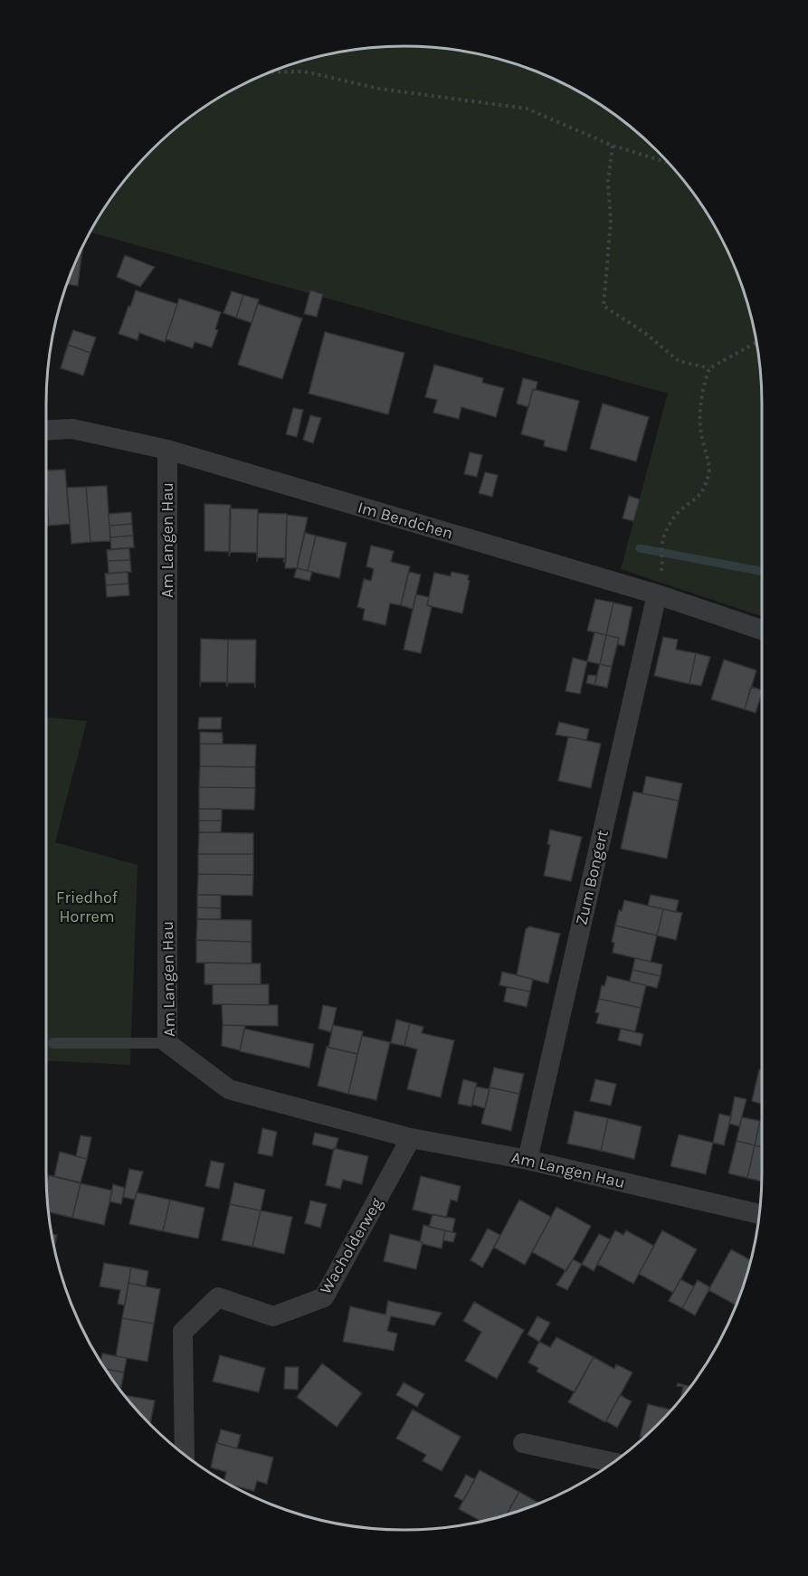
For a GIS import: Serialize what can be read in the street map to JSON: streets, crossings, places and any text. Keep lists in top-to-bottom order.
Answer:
{
  "streets": {
    "street": [
      "Im Bendchen",
      "Am Langen Hau",
      "Zum Bongert",
      "Wacholderweg"
    ]
  },
  "crossings": [
    ["Im Bendchen", "Am Langen Hau"],
    ["Im Bendchen", "Zum Bongert"],
    ["Am Langen Hau", "Zum Bongert"],
    ["Am Langen Hau", "Wacholderweg"]
  ],
  "parks": ["Friedhof Horrem"]
}
